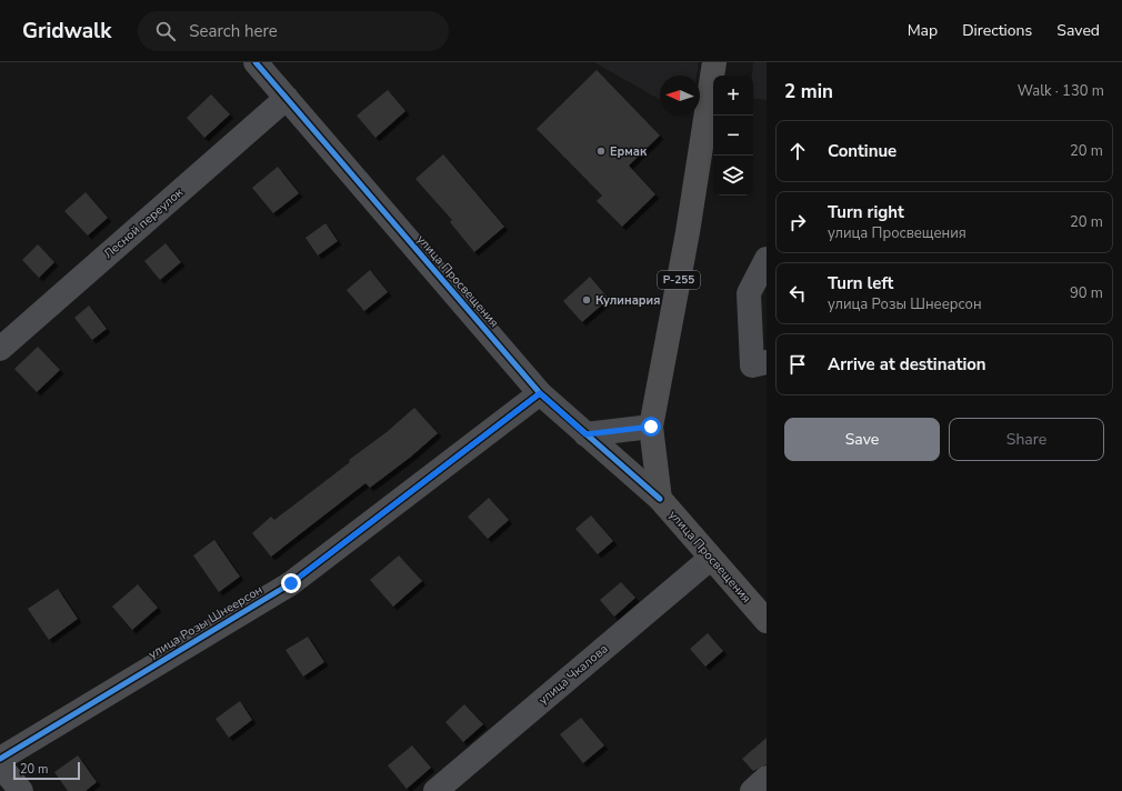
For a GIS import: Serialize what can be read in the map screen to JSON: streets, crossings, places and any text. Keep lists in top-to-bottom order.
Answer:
{
  "streets": {
    "highway": ["Р-255", "улица Просвещения"],
    "street": ["Лесной переулок", "улица Розы Шнеерсон", "улица Чкалова"]
  },
  "crossings": [
    ["Лесной переулок", "улица Просвещения"],
    ["Р-255", "улица Просвещения"],
    ["улица Просвещения", "улица Розы Шнеерсон"],
    ["улица Просвещения", "улица Чкалова"]
  ],
  "places": ["Ермак", "Кулинария"],
  "scale_bar": "20 m",
  "north": "left",
  "page": {
    "header": "Gridwalk",
    "search": "Search here",
    "nav": ["Map", "Directions", "Saved"],
    "heading": ["2 min", "Walk · 130 m"],
    "map_buttons": ["+", "−"],
    "list": [
      ["Continue", "20 m"],
      ["Turn right", "улица Просвещения", "20 m"],
      ["Turn left", "улица Розы Шнеерсон", "90 m"],
      "Arrive at destination"
    ],
    "buttons": ["Save", "Share"],
    "scale": "20 m"
  }
}
